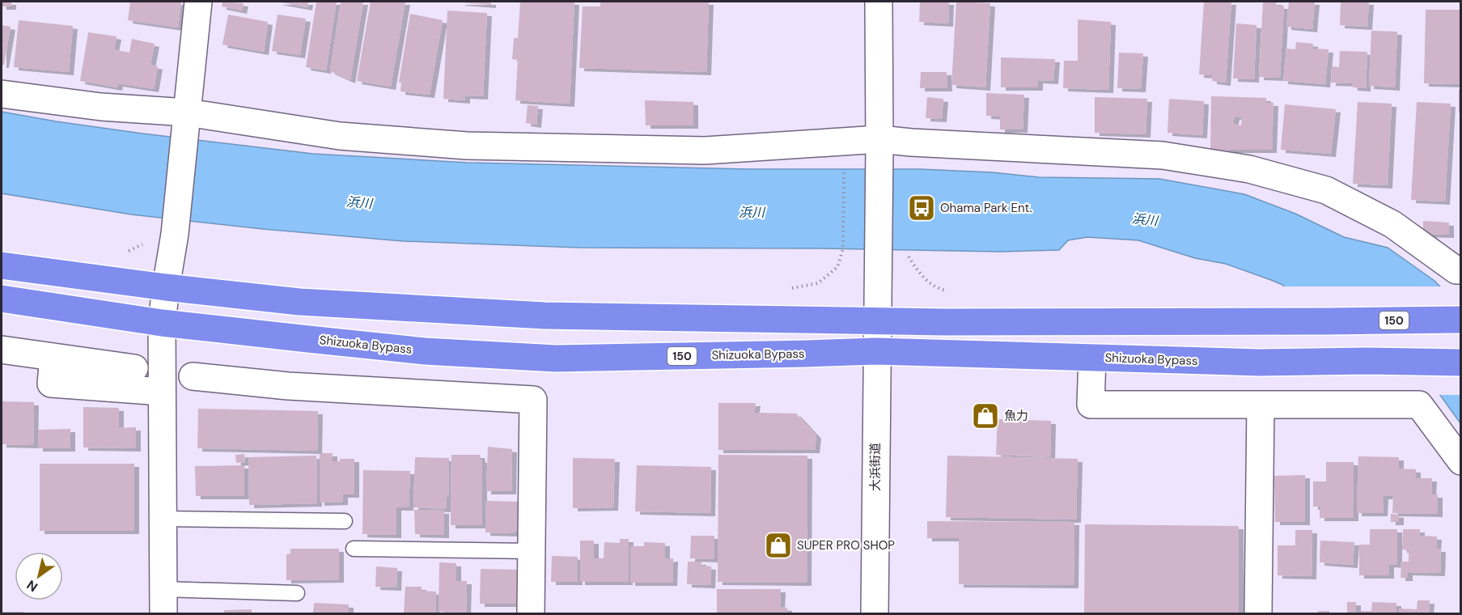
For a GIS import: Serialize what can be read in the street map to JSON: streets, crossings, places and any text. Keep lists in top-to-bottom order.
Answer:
{
  "streets": {
    "highway": ["150", "Shizuoka Bypass"],
    "street": ["大浜街道"]
  },
  "crossings": [
    ["150", "大浜街道"],
    ["Shizuoka Bypass", "大浜街道"]
  ],
  "water": ["浜川"],
  "places": {
    "bus stop": ["Ohama Park Ent."],
    "shop": ["魚力", "SUPER PRO SHOP"]
  },
  "north": "bottom left"
}
